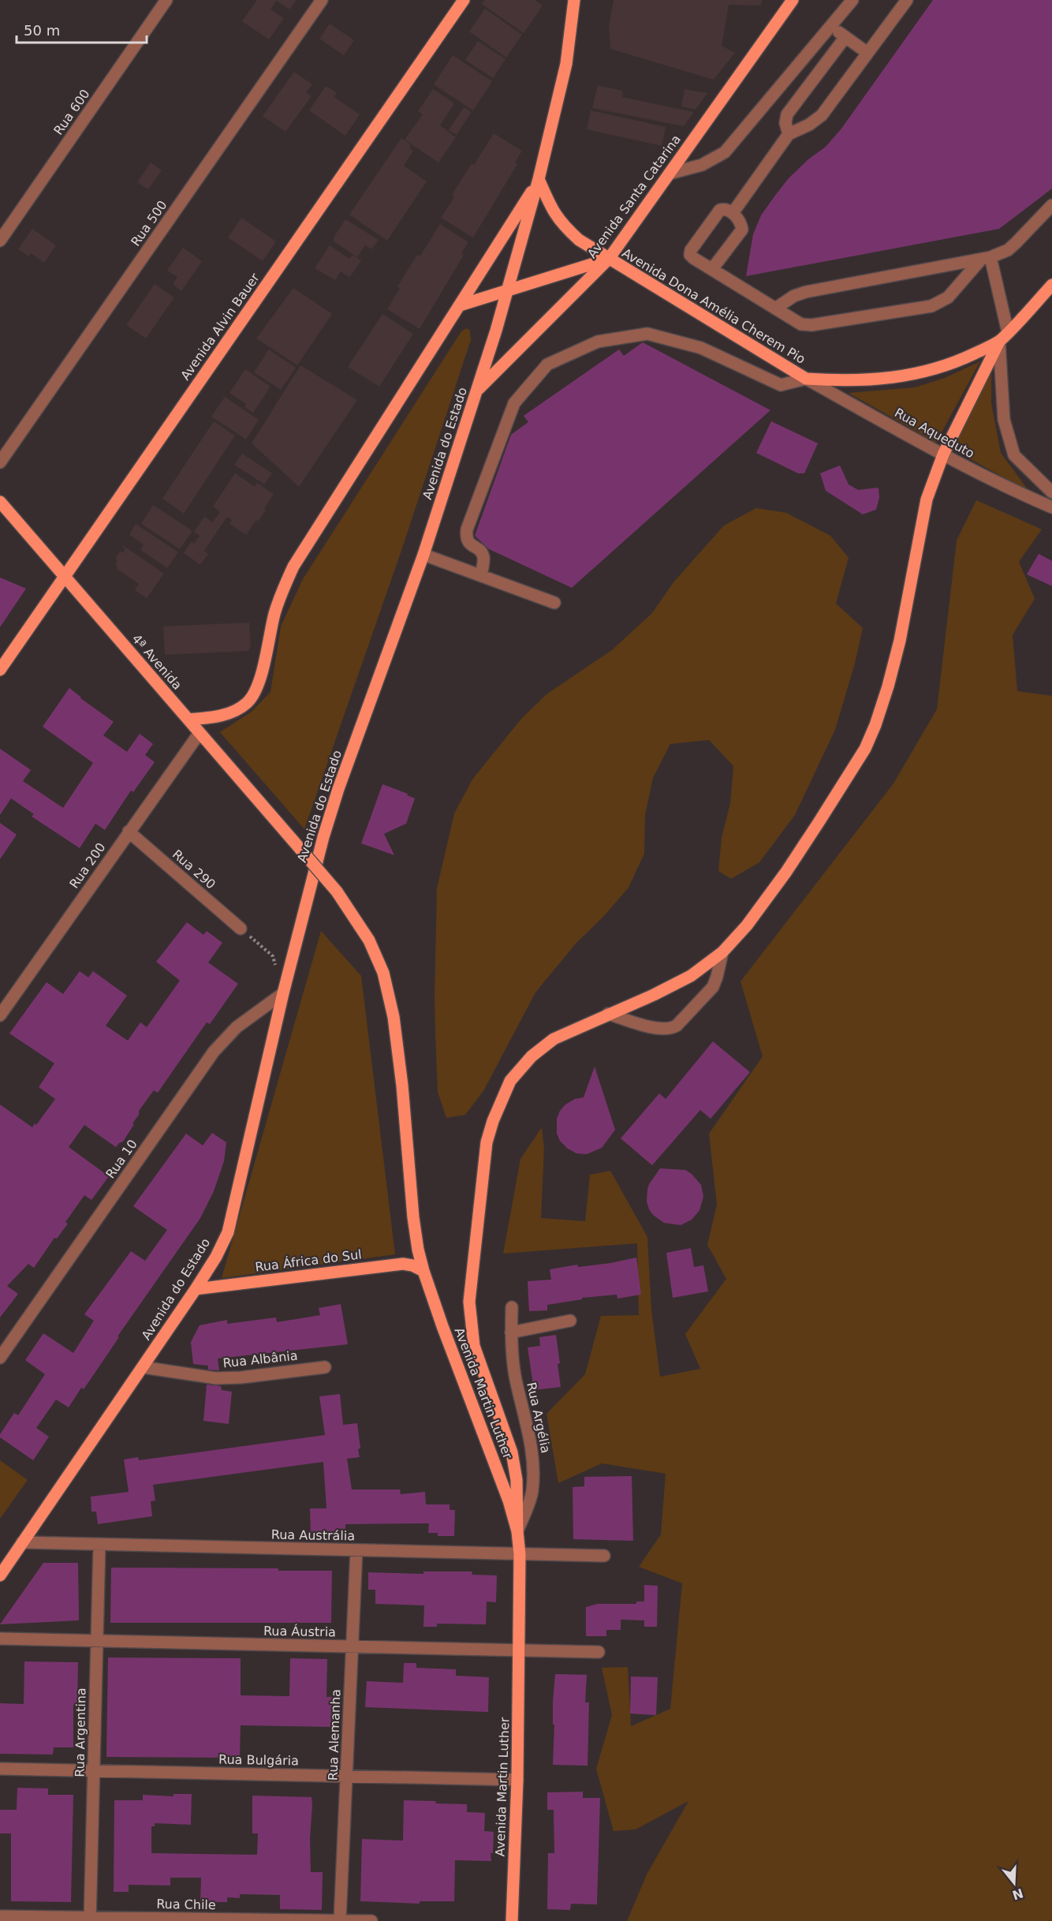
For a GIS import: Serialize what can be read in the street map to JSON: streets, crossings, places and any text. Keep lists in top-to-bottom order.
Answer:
{
  "streets": {
    "main road": [
      "Avenida Santa Catarina",
      "Avenida Dona Amélia Cherem Pio",
      "Avenida Alvin Bauer",
      "Avenida do Estado",
      "4ª Avenida",
      "Rua África do Sul",
      "Avenida Martin Luther"
    ],
    "street": [
      "Rua 600",
      "Rua 500",
      "Rua Aqueduto",
      "Rua 200",
      "Rua 290",
      "Rua 10",
      "Rua Albânia",
      "Rua Argélia",
      "Rua Austrália",
      "Rua Áustria",
      "Rua Argentina",
      "Rua Alemanha",
      "Rua Bulgária",
      "Rua Chile"
    ]
  },
  "crossings": [
    ["Avenida Santa Catarina", "Avenida Dona Amélia Cherem Pio"],
    ["Avenida Santa Catarina", "Avenida do Estado"],
    ["Avenida Dona Amélia Cherem Pio", "Rua Aqueduto"],
    ["Avenida Dona Amélia Cherem Pio", "Avenida do Estado"],
    ["Avenida Alvin Bauer", "4ª Avenida"],
    ["Avenida do Estado", "Rua 10"],
    ["Avenida do Estado", "Rua África do Sul"],
    ["Avenida do Estado", "Rua Albânia"],
    ["Avenida do Estado", "Rua Austrália"],
    ["4ª Avenida", "Rua 200"],
    ["4ª Avenida", "Avenida Martin Luther"],
    ["Rua 200", "Rua 290"],
    ["Rua África do Sul", "Avenida Martin Luther"],
    ["Avenida Martin Luther", "Rua Argélia"],
    ["Avenida Martin Luther", "Rua Austrália"],
    ["Avenida Martin Luther", "Rua Áustria"],
    ["Avenida Martin Luther", "Rua Bulgária"],
    ["Rua Austrália", "Rua Argentina"],
    ["Rua Austrália", "Rua Alemanha"],
    ["Rua Áustria", "Rua Argentina"],
    ["Rua Áustria", "Rua Alemanha"],
    ["Rua Argentina", "Rua Bulgária"],
    ["Rua Argentina", "Rua Chile"],
    ["Rua Alemanha", "Rua Bulgária"],
    ["Rua Alemanha", "Rua Chile"]
  ],
  "scale_bar": "50 m",
  "north": "bottom"
}
